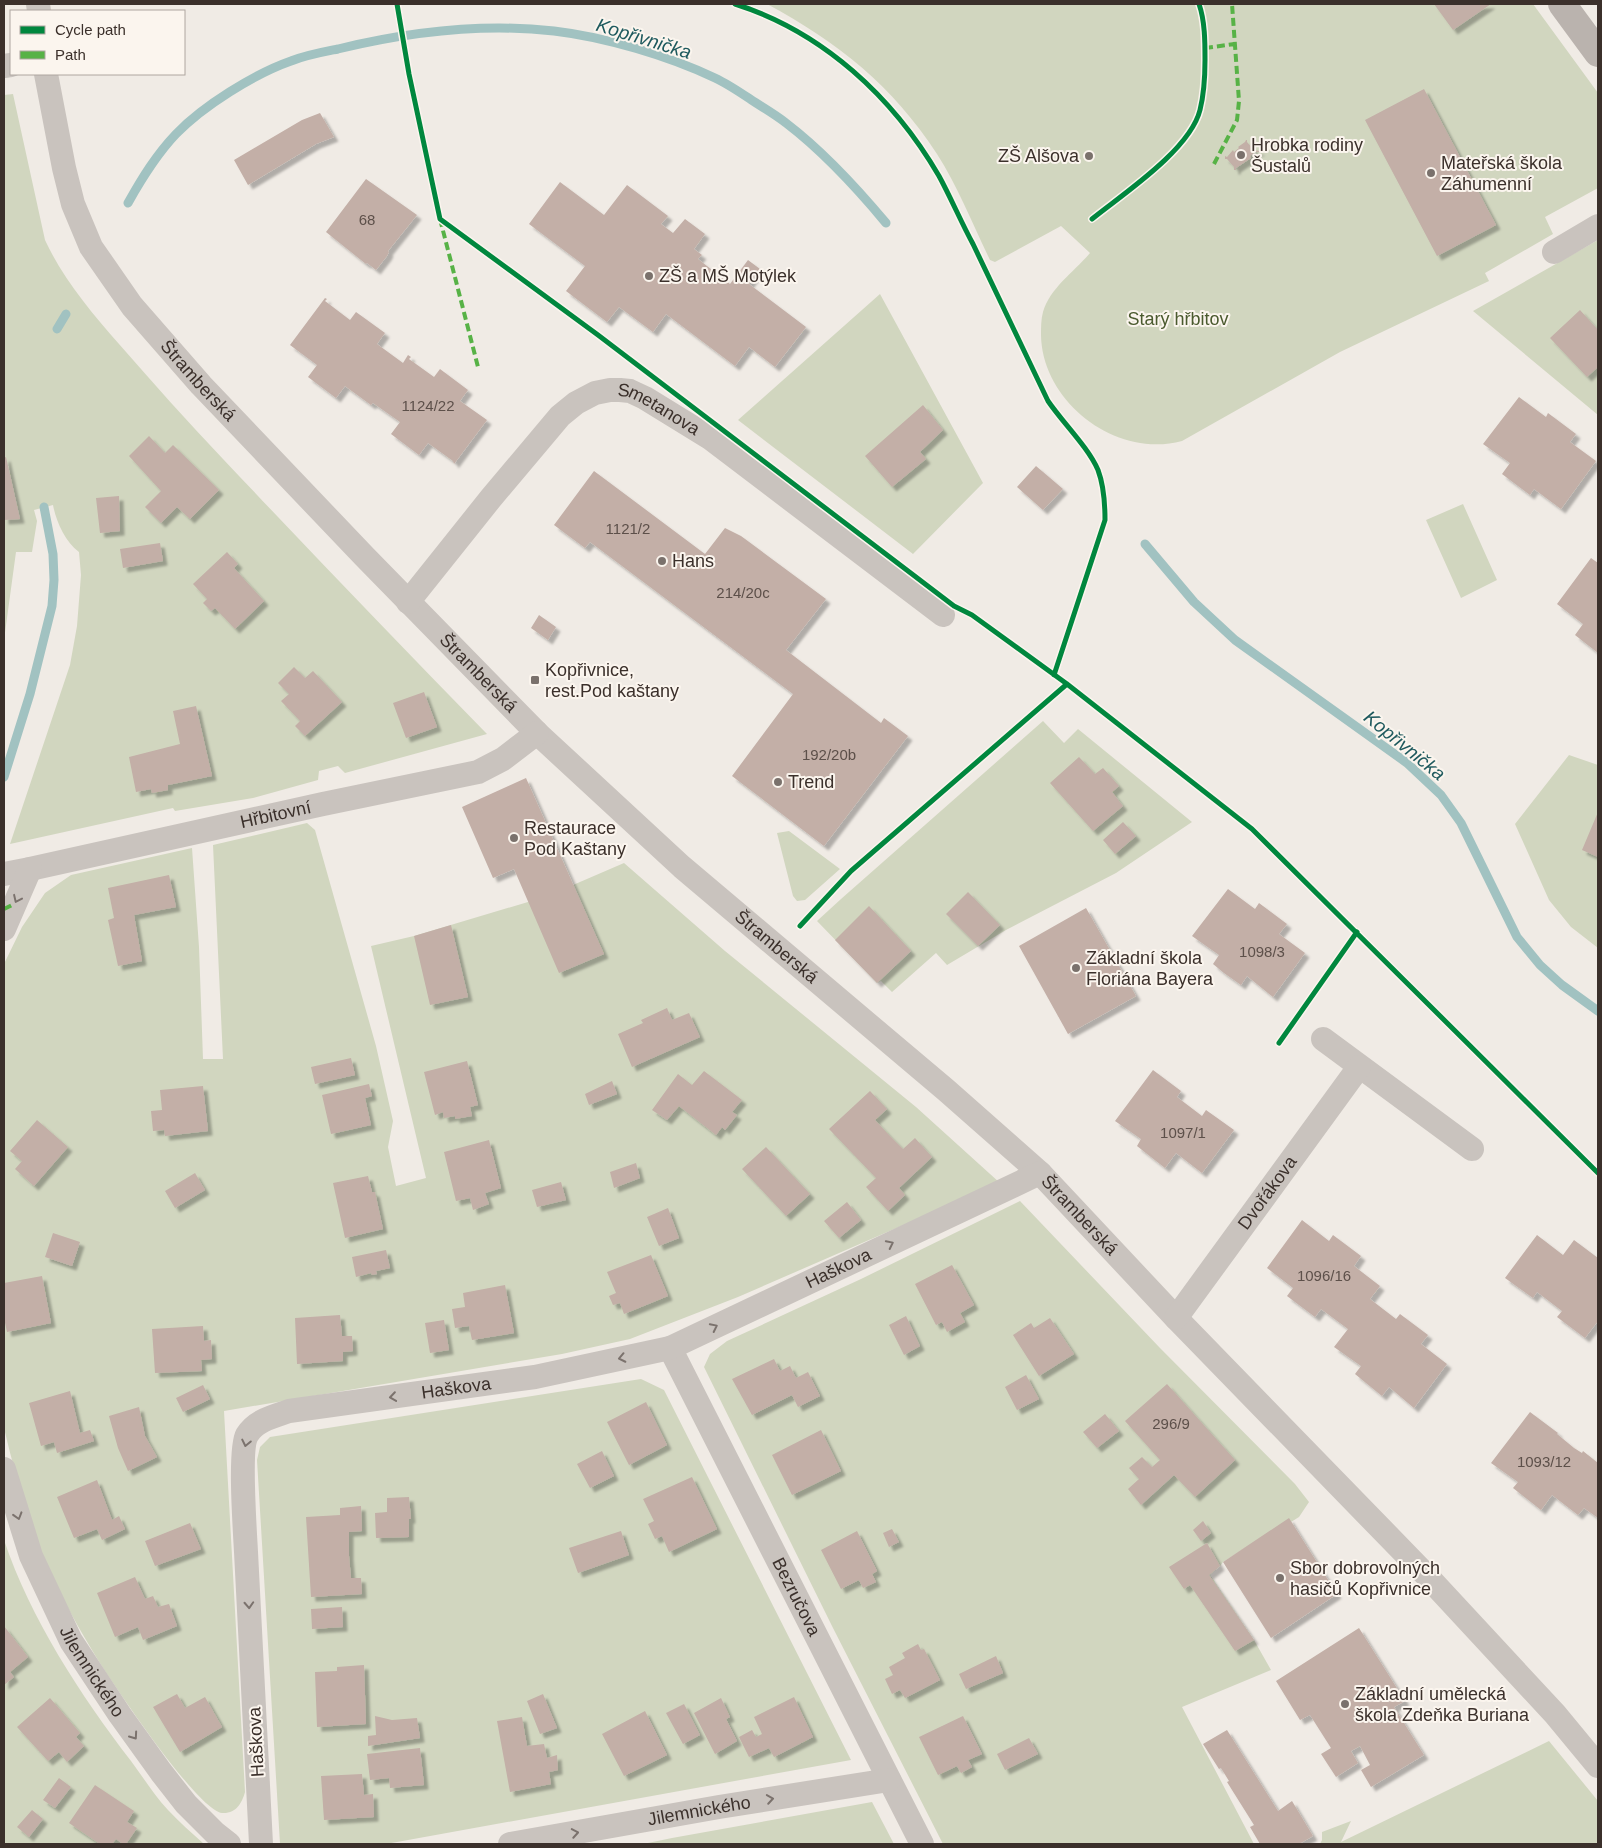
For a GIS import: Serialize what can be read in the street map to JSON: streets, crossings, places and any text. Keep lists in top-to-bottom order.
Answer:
{
  "streets": {
    "street": [
      "Štramberská",
      "Smetanova",
      "Hřbitovní",
      "Dvořákova",
      "Haškova",
      "Bezručova",
      "Jilemnického"
    ]
  },
  "crossings": [
    ["Štramberská", "Smetanova"],
    ["Štramberská", "Hřbitovní"],
    ["Štramberská", "Dvořákova"],
    ["Štramberská", "Haškova"],
    ["Haškova", "Bezručova"],
    ["Bezručova", "Jilemnického"]
  ],
  "one_way": ["Jilemnického"],
  "water": ["Kopřivnička"],
  "parks": ["Starý hřbitov"],
  "places": {
    "other": [
      "Hrobka rodiny Šustalů",
      "ZŠ Alšova",
      "Mateřská škola Záhumenní",
      "ZŠ a MŠ Motýlek",
      "Hans",
      "Trend",
      "Restaurace Pod Kaštany",
      "Základní škola Floriána Bayera",
      "Sbor dobrovolných hasičů Kopřivnice",
      "Základní umělecká škola Zdeňka Buriana"
    ],
    "transit": ["Kopřivnice, rest.Pod kaštany"]
  },
  "house_numbers": [
    "68",
    "1124/22",
    "1121/2",
    "214/20c",
    "192/20b",
    "1098/3",
    "1097/1",
    "1096/16",
    "296/9",
    "1093/12"
  ],
  "legend": ["Cycle path", "Path"]
}
